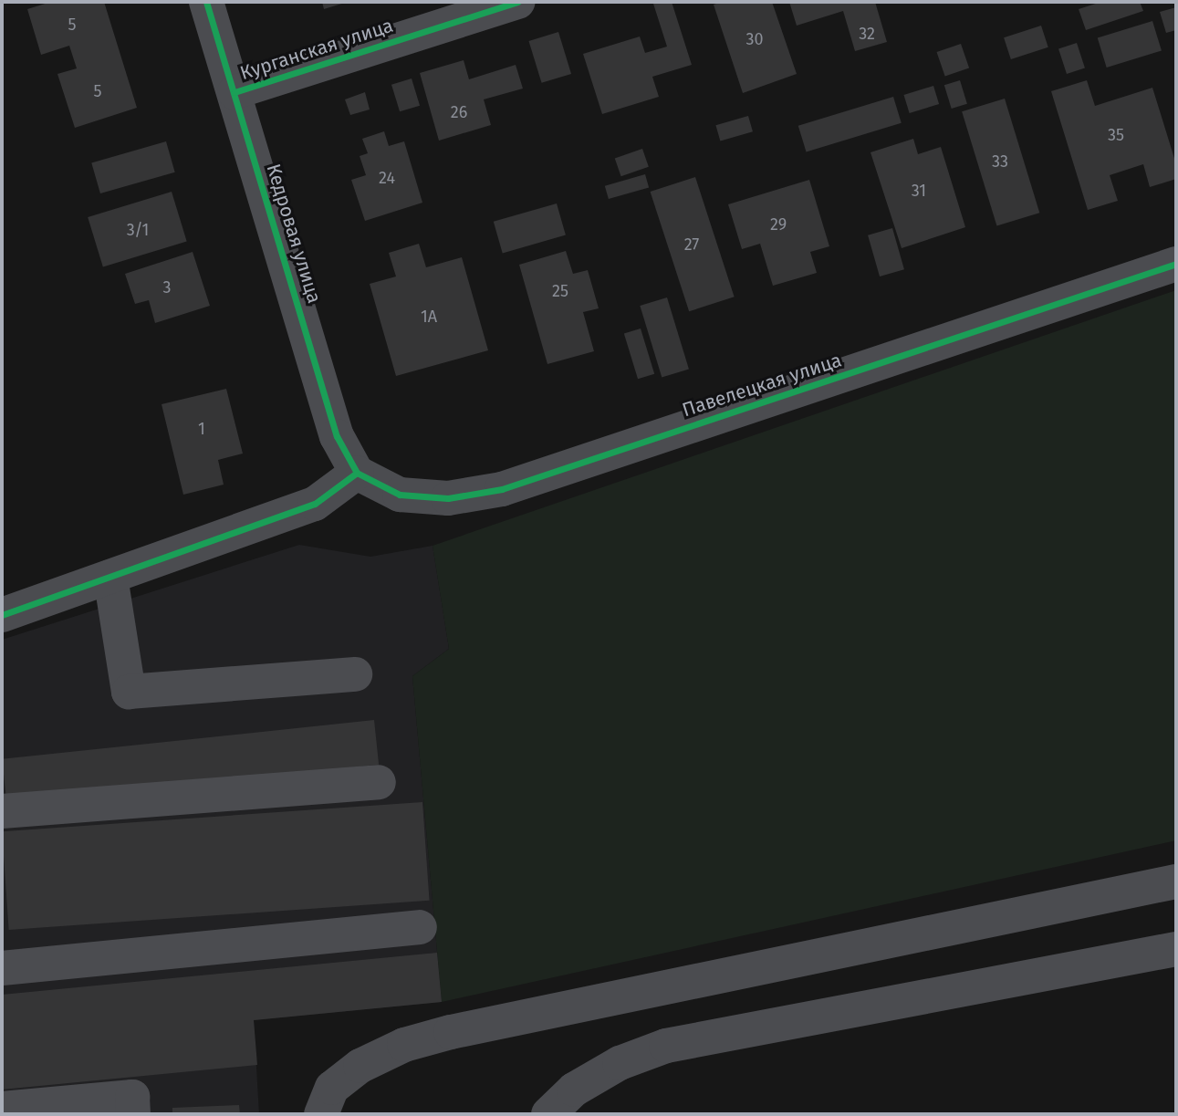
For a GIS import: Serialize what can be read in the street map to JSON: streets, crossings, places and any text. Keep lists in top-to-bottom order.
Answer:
{
  "streets": {
    "street": ["Курганская улица", "Кедровая улица", "Павелецкая улица"]
  },
  "crossings": [
    ["Курганская улица", "Кедровая улица"],
    ["Кедровая улица", "Павелецкая улица"]
  ],
  "house_numbers": [
    "5",
    "32",
    "30",
    "5",
    "26",
    "35",
    "33",
    "24",
    "31",
    "29",
    "3/1",
    "27",
    "3",
    "25",
    "1А",
    "1"
  ]
}
